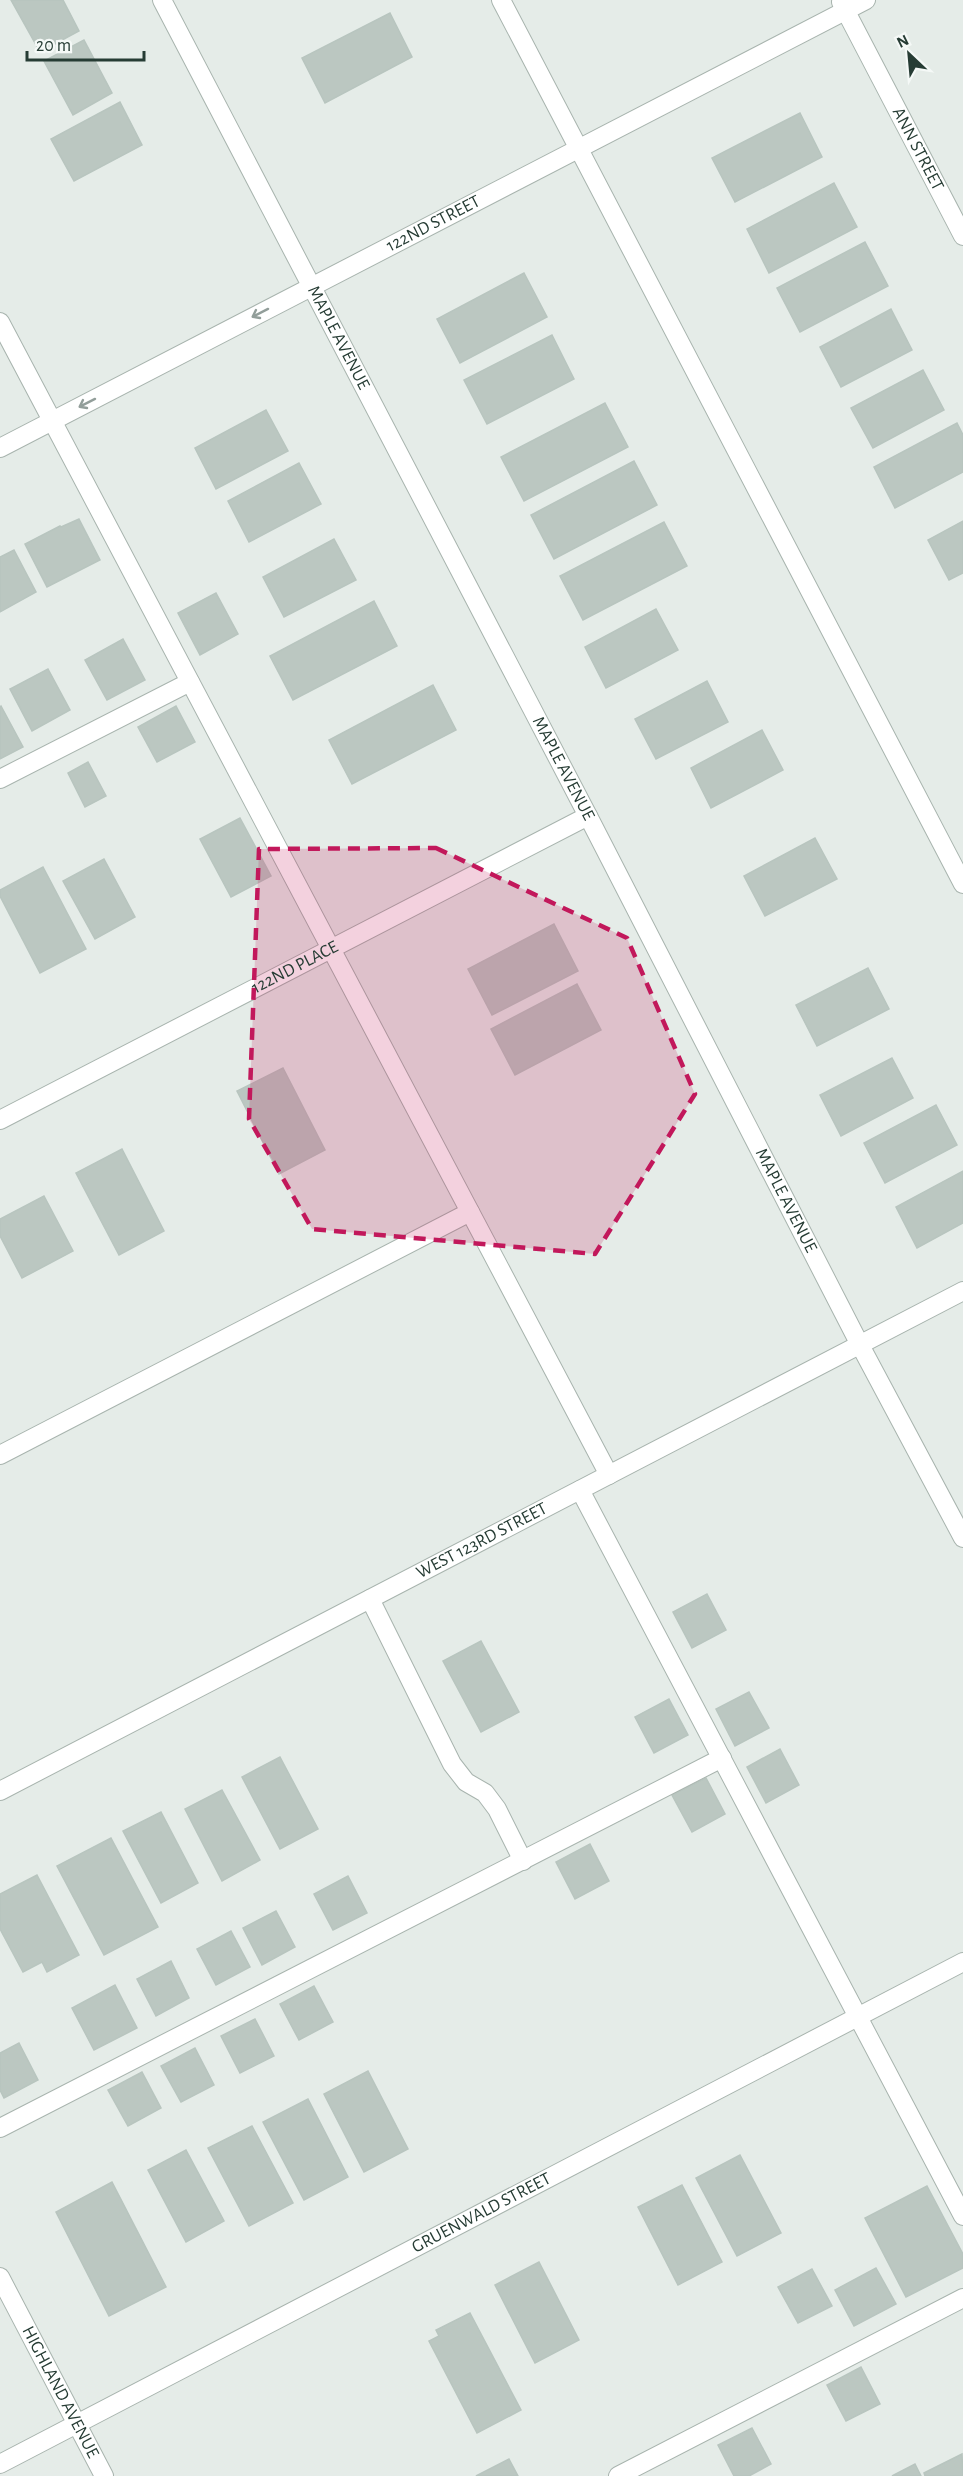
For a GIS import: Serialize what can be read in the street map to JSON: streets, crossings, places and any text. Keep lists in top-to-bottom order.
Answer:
{
  "streets": {
    "street": [
      "ANN STREET",
      "122ND STREET",
      "MAPLE AVENUE",
      "122ND PLACE",
      "WEST 123RD STREET",
      "GRUENWALD STREET",
      "HIGHLAND AVENUE"
    ]
  },
  "crossings": [
    ["ANN STREET", "122ND STREET"],
    ["122ND STREET", "MAPLE AVENUE"],
    ["MAPLE AVENUE", "122ND PLACE"],
    ["MAPLE AVENUE", "WEST 123RD STREET"],
    ["GRUENWALD STREET", "HIGHLAND AVENUE"]
  ],
  "scale_bar": "20 m",
  "north": "top left"
}
